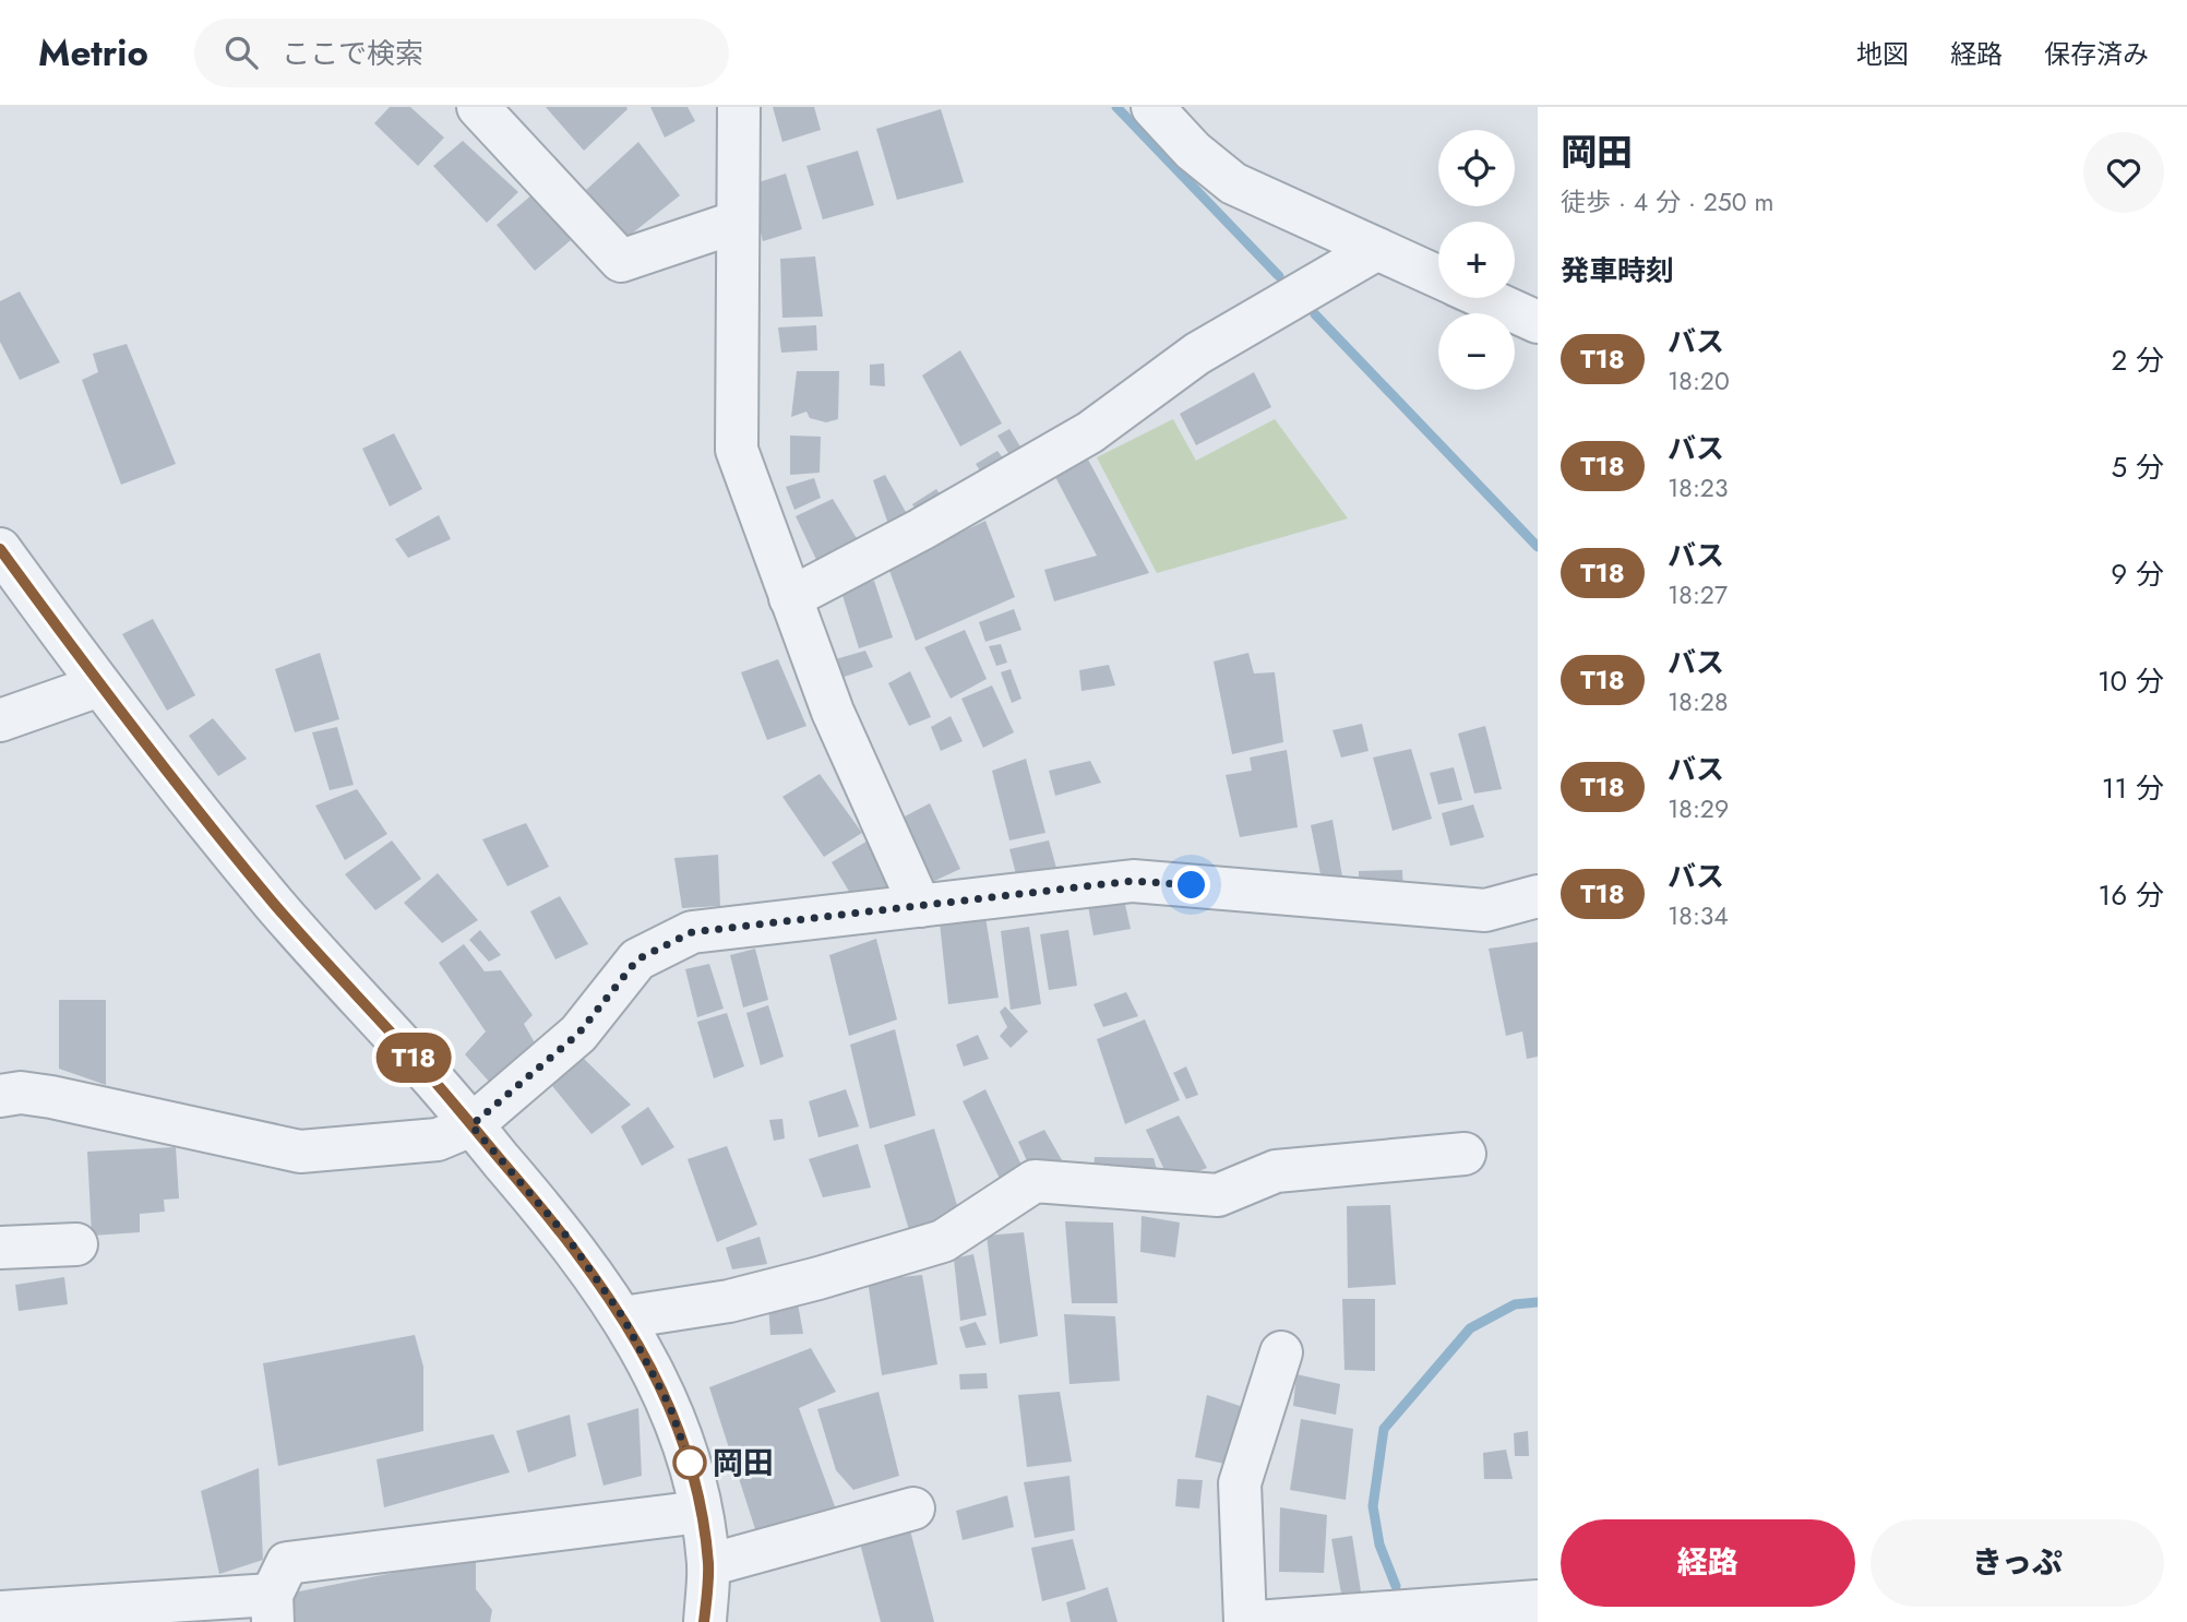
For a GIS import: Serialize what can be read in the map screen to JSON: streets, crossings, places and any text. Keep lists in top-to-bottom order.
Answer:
{
  "places": ["岡田"],
  "lines": ["bus line T18"],
  "page": {
    "header": "Metrio",
    "search": "ここで検索",
    "nav": ["地図", "経路", "保存済み"],
    "on_map": "T18",
    "heading": [
      ["岡田", "徒歩 · 4 分 · 250 m"],
      "発車時刻"
    ],
    "map_buttons": ["+", "−"],
    "list": [
      {
        "mark": "T18",
        "name": "バス",
        "note": "18:20",
        "value": "2 分"
      },
      {
        "mark": "T18",
        "name": "バス",
        "note": "18:23",
        "value": "5 分"
      },
      {
        "mark": "T18",
        "name": "バス",
        "note": "18:27",
        "value": "9 分"
      },
      {
        "mark": "T18",
        "name": "バス",
        "note": "18:28",
        "value": "10 分"
      },
      {
        "mark": "T18",
        "name": "バス",
        "note": "18:29",
        "value": "11 分"
      },
      {
        "mark": "T18",
        "name": "バス",
        "note": "18:34",
        "value": "16 分"
      }
    ],
    "buttons": ["経路", "きっぷ"]
  }
}
